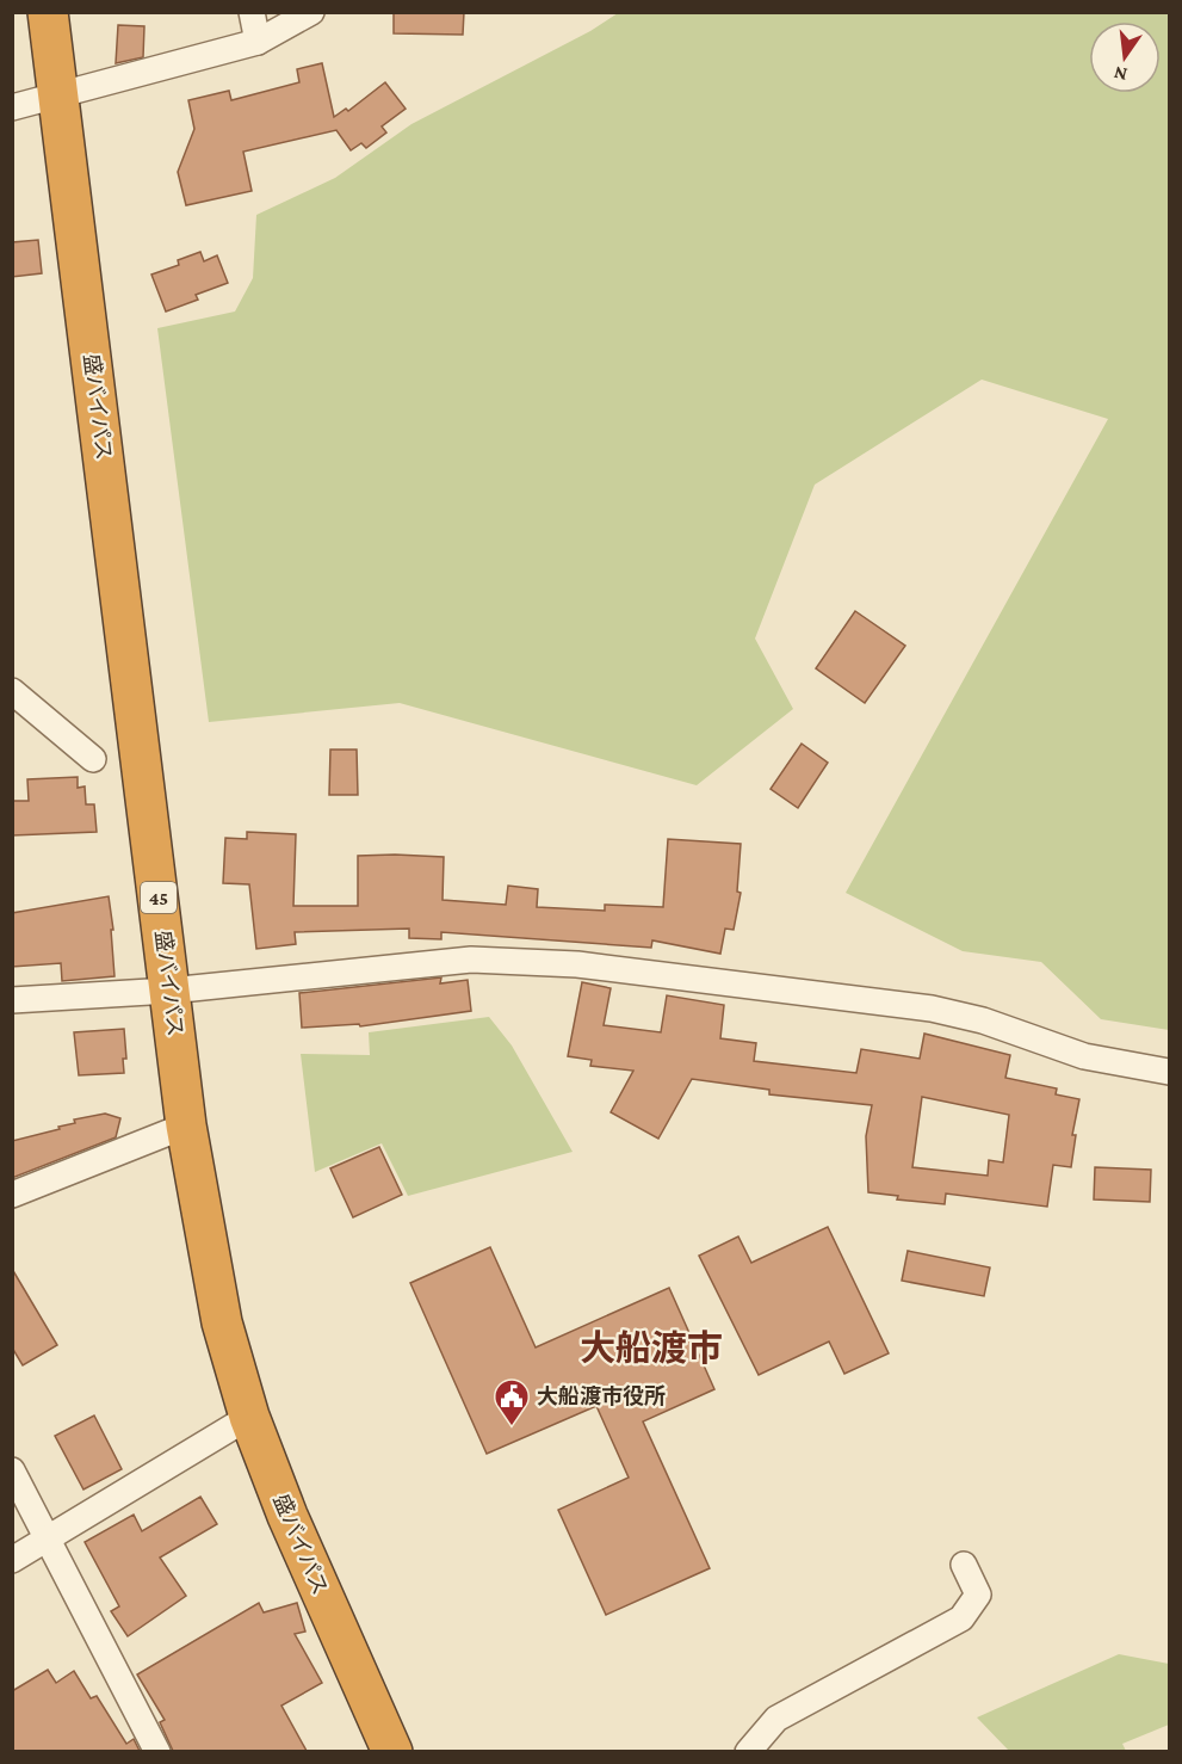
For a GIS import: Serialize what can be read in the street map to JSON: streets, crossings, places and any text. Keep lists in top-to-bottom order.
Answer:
{
  "streets": {
    "highway": ["盛バイパス", "45"]
  },
  "districts": ["大船渡市"],
  "places": {
    "public building": ["大船渡市役所"]
  },
  "north": "bottom"
}
